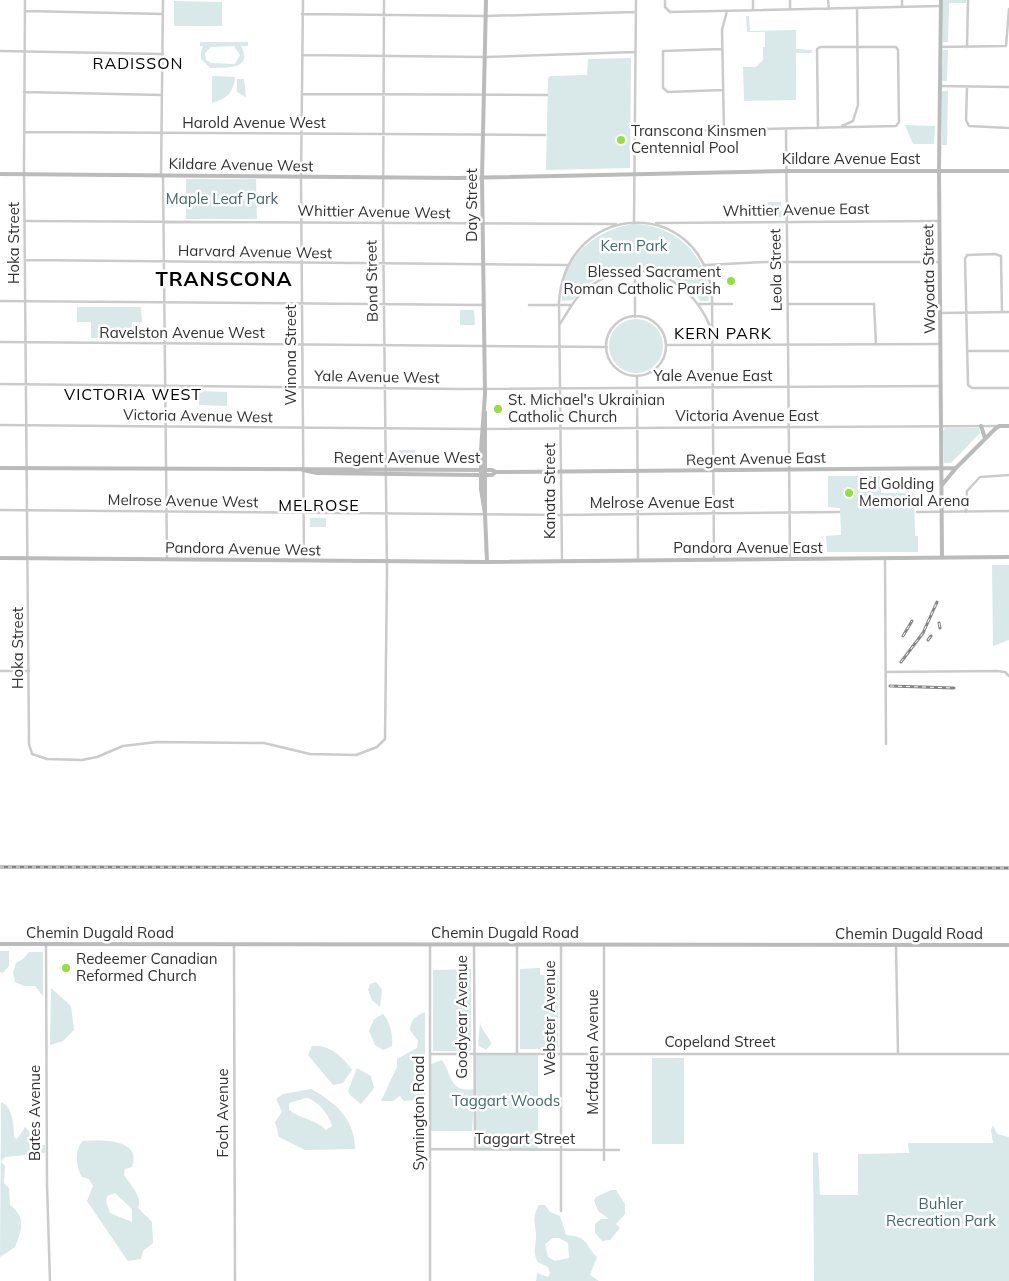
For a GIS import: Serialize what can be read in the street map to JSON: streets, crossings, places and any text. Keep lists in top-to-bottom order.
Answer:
{
  "streets": {
    "street": [
      "Harold Avenue West",
      "Kildare Avenue East",
      "Kildare Avenue West",
      "Day Street",
      "Whittier Avenue East",
      "Whittier Avenue West",
      "Hoka Street",
      "Harvard Avenue West",
      "Leola Street",
      "Wayoata Street",
      "Bond Street",
      "Ravelston Avenue West",
      "Winona Street",
      "Yale Avenue East",
      "Yale Avenue West",
      "Victoria Avenue West",
      "Victoria Avenue East",
      "Regent Avenue West",
      "Regent Avenue East",
      "Kanata Street",
      "Melrose Avenue West",
      "Melrose Avenue East",
      "Pandora Avenue East",
      "Pandora Avenue West",
      "Chemin Dugald Road",
      "Goodyear Avenue",
      "Webster Avenue",
      "Copeland Street",
      "Mcfadden Avenue",
      "Bates Avenue",
      "Foch Avenue",
      "Symington Road",
      "Taggart Street"
    ]
  },
  "crossings": [
    ["Harold Avenue West", "Day Street"],
    ["Harold Avenue West", "Hoka Street"],
    ["Harold Avenue West", "Bond Street"],
    ["Harold Avenue West", "Winona Street"],
    ["Kildare Avenue East", "Kildare Avenue West"],
    ["Kildare Avenue East", "Day Street"],
    ["Kildare Avenue East", "Leola Street"],
    ["Kildare Avenue East", "Wayoata Street"],
    ["Kildare Avenue West", "Day Street"],
    ["Kildare Avenue West", "Hoka Street"],
    ["Kildare Avenue West", "Bond Street"],
    ["Kildare Avenue West", "Winona Street"],
    ["Day Street", "Whittier Avenue West"],
    ["Day Street", "Harvard Avenue West"],
    ["Day Street", "Ravelston Avenue West"],
    ["Day Street", "Yale Avenue East"],
    ["Day Street", "Yale Avenue West"],
    ["Day Street", "Victoria Avenue West"],
    ["Day Street", "Victoria Avenue East"],
    ["Day Street", "Regent Avenue West"],
    ["Day Street", "Melrose Avenue West"],
    ["Day Street", "Melrose Avenue East"],
    ["Day Street", "Pandora Avenue East"],
    ["Day Street", "Pandora Avenue West"],
    ["Whittier Avenue East", "Leola Street"],
    ["Whittier Avenue East", "Wayoata Street"],
    ["Whittier Avenue East", "Kanata Street"],
    ["Whittier Avenue West", "Hoka Street"],
    ["Whittier Avenue West", "Bond Street"],
    ["Whittier Avenue West", "Winona Street"],
    ["Hoka Street", "Harvard Avenue West"],
    ["Hoka Street", "Bond Street"],
    ["Hoka Street", "Ravelston Avenue West"],
    ["Hoka Street", "Yale Avenue West"],
    ["Hoka Street", "Victoria Avenue West"],
    ["Hoka Street", "Regent Avenue West"],
    ["Hoka Street", "Melrose Avenue West"],
    ["Hoka Street", "Pandora Avenue West"],
    ["Harvard Avenue West", "Bond Street"],
    ["Harvard Avenue West", "Winona Street"],
    ["Harvard Avenue West", "Kanata Street"],
    ["Leola Street", "Yale Avenue East"],
    ["Leola Street", "Victoria Avenue East"],
    ["Leola Street", "Regent Avenue East"],
    ["Leola Street", "Melrose Avenue East"],
    ["Leola Street", "Pandora Avenue East"],
    ["Wayoata Street", "Yale Avenue East"],
    ["Wayoata Street", "Victoria Avenue East"],
    ["Wayoata Street", "Regent Avenue East"],
    ["Wayoata Street", "Pandora Avenue East"],
    ["Bond Street", "Ravelston Avenue West"],
    ["Bond Street", "Yale Avenue West"],
    ["Bond Street", "Victoria Avenue West"],
    ["Bond Street", "Regent Avenue West"],
    ["Bond Street", "Melrose Avenue West"],
    ["Bond Street", "Pandora Avenue West"],
    ["Ravelston Avenue West", "Winona Street"],
    ["Ravelston Avenue West", "Kanata Street"],
    ["Winona Street", "Yale Avenue West"],
    ["Winona Street", "Victoria Avenue West"],
    ["Winona Street", "Regent Avenue West"],
    ["Winona Street", "Melrose Avenue West"],
    ["Winona Street", "Pandora Avenue West"],
    ["Yale Avenue East", "Yale Avenue West"],
    ["Yale Avenue East", "Kanata Street"],
    ["Victoria Avenue West", "Victoria Avenue East"],
    ["Victoria Avenue East", "Kanata Street"],
    ["Regent Avenue West", "Regent Avenue East"],
    ["Regent Avenue East", "Kanata Street"],
    ["Kanata Street", "Melrose Avenue East"],
    ["Kanata Street", "Pandora Avenue East"],
    ["Melrose Avenue West", "Melrose Avenue East"],
    ["Pandora Avenue East", "Pandora Avenue West"],
    ["Chemin Dugald Road", "Goodyear Avenue"],
    ["Chemin Dugald Road", "Webster Avenue"],
    ["Chemin Dugald Road", "Mcfadden Avenue"],
    ["Chemin Dugald Road", "Bates Avenue"],
    ["Chemin Dugald Road", "Foch Avenue"],
    ["Chemin Dugald Road", "Symington Road"],
    ["Goodyear Avenue", "Copeland Street"],
    ["Goodyear Avenue", "Taggart Street"],
    ["Webster Avenue", "Copeland Street"],
    ["Webster Avenue", "Taggart Street"],
    ["Copeland Street", "Mcfadden Avenue"],
    ["Copeland Street", "Symington Road"],
    ["Mcfadden Avenue", "Taggart Street"],
    ["Symington Road", "Taggart Street"]
  ],
  "districts": [
    "RADISSON",
    "TRANSCONA",
    "KERN PARK",
    "VICTORIA WEST",
    "MELROSE"
  ],
  "parks": [
    "Maple Leaf Park",
    "Kern Park",
    "Taggart Woods",
    "Buhler Recreation Park"
  ],
  "places": [
    "Transcona Kinsmen Centennial Pool",
    "Blessed Sacrament Roman Catholic Parish",
    "St. Michael's Ukrainian Catholic Church",
    "Ed Golding Memorial Arena",
    "Redeemer Canadian Reformed Church"
  ]
}
